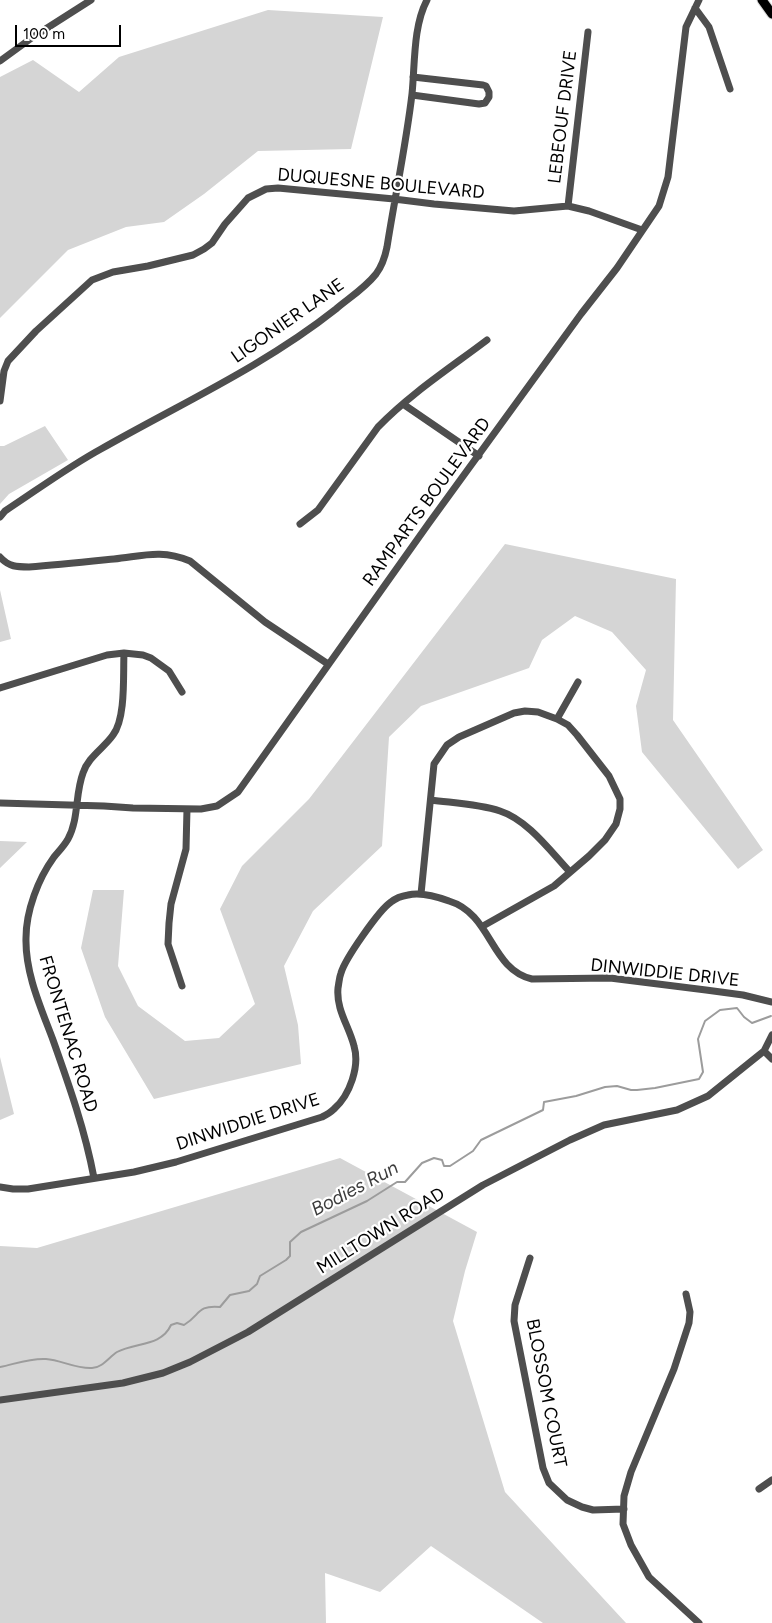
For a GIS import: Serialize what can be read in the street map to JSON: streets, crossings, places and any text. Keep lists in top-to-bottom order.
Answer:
{
  "streets": {
    "street": [
      "LEBEOUF DRIVE",
      "DUQUESNE BOULEVARD",
      "LIGONIER LANE",
      "RAMPARTS BOULEVARD",
      "DINWIDDIE DRIVE",
      "FRONTENAC ROAD",
      "MILLTOWN ROAD",
      "BLOSSOM COURT"
    ]
  },
  "crossings": [
    ["LEBEOUF DRIVE", "DUQUESNE BOULEVARD"],
    ["DUQUESNE BOULEVARD", "LIGONIER LANE"],
    ["DUQUESNE BOULEVARD", "RAMPARTS BOULEVARD"],
    ["RAMPARTS BOULEVARD", "FRONTENAC ROAD"],
    ["DINWIDDIE DRIVE", "FRONTENAC ROAD"]
  ],
  "water": ["Bodies Run"],
  "scale_bar": "100 m"
}
